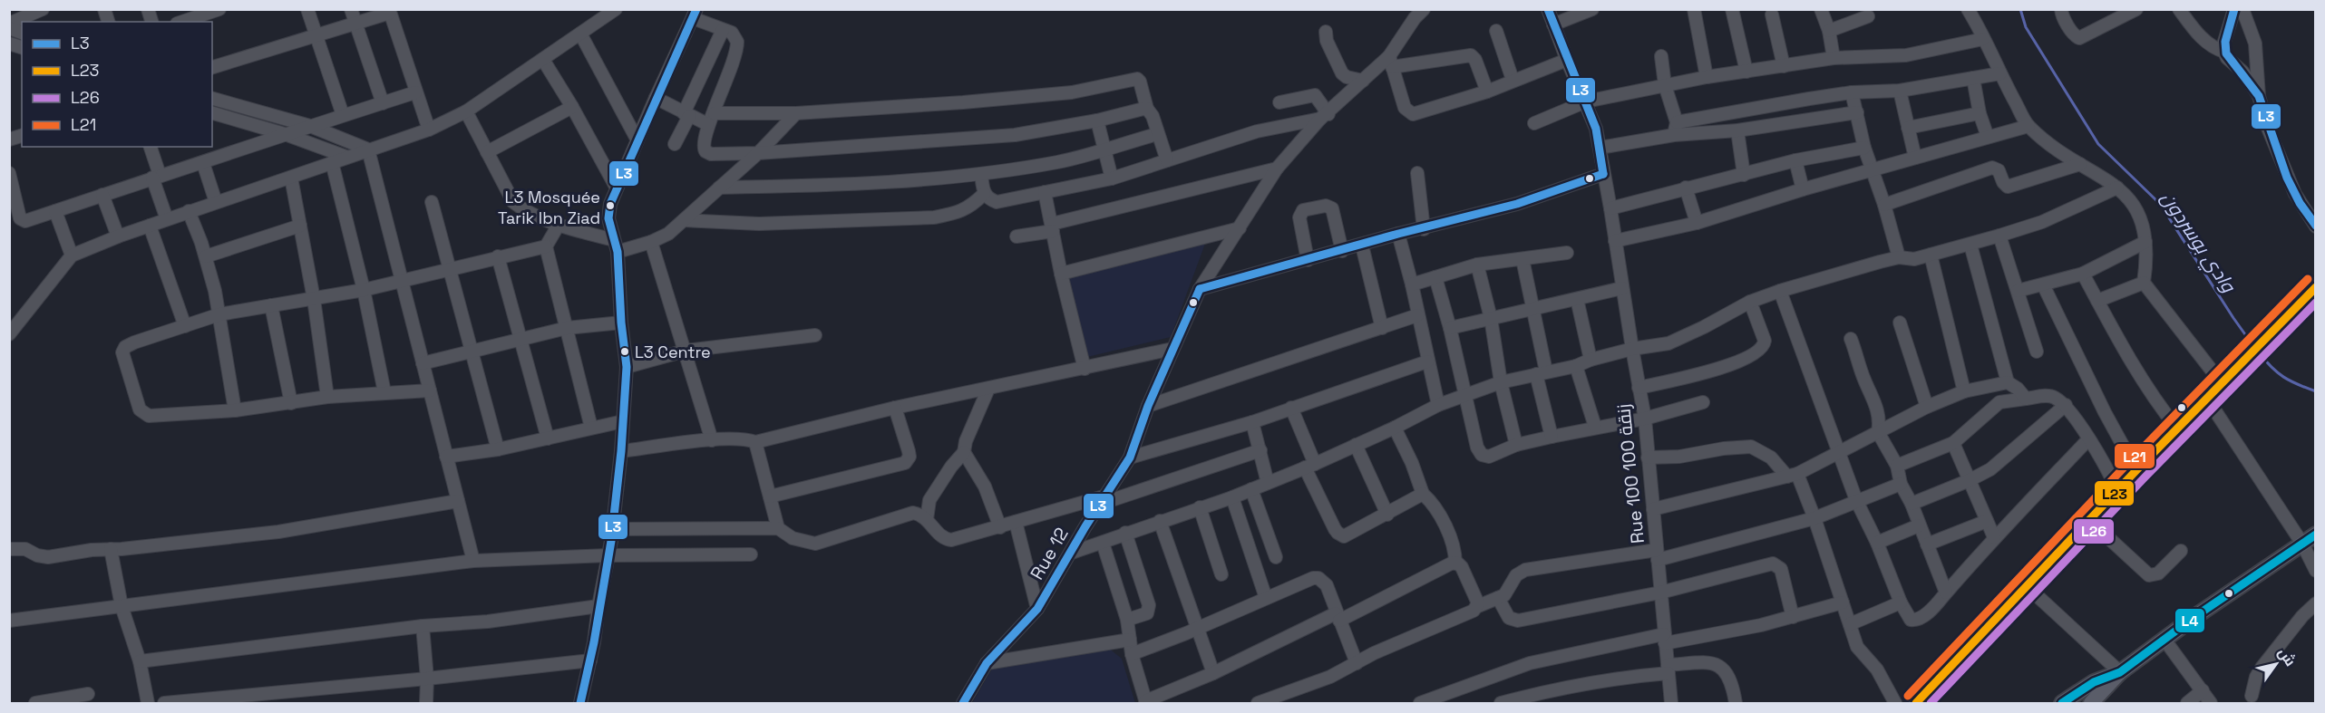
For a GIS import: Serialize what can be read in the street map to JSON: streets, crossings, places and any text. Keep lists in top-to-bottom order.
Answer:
{
  "streets": {
    "street": ["Rue 100 زنقة 100", "Rue 12"]
  },
  "water": ["وادي بوسردون"],
  "places": ["L3 Mosquée Tarik Ibn Ziad", "L3 Centre"],
  "lines": [
    "transit line L3",
    "transit line L21",
    "transit line L23",
    "transit line L26",
    "transit line L4"
  ],
  "legend": [
    "L3",
    "L23",
    "L26",
    "L21"
  ],
  "north": "top right"
}
